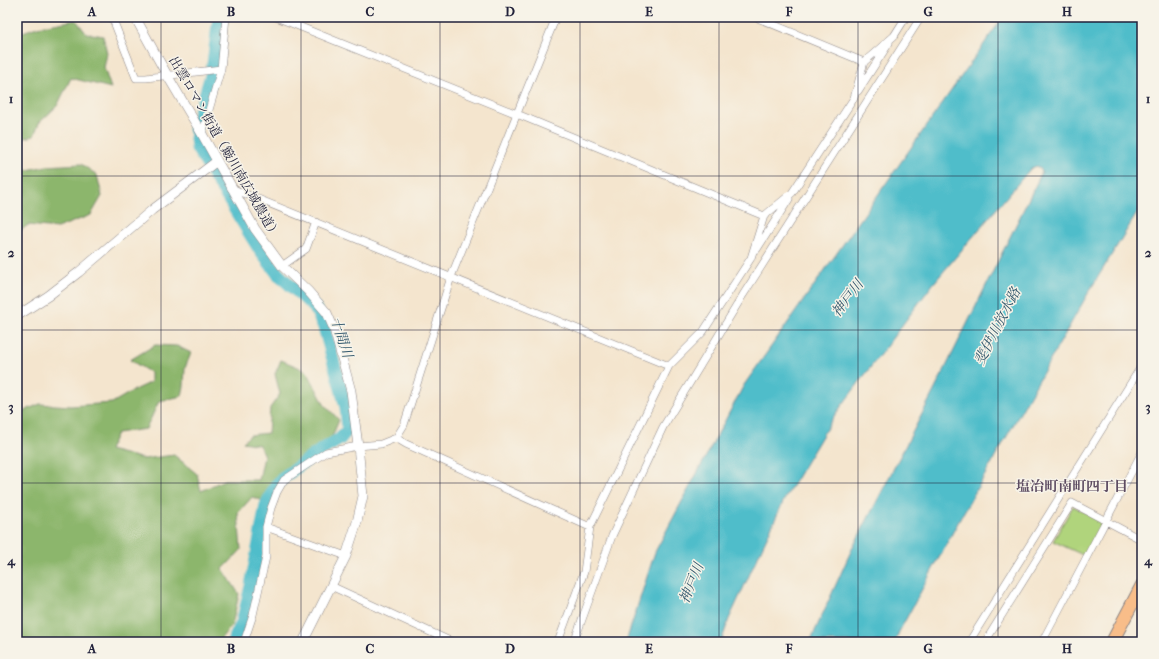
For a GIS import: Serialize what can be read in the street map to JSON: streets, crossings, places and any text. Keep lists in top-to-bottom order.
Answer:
{
  "streets": {
    "street": ["出雲ロマン街道（簸川南広域農道）"]
  },
  "districts": ["塩冶町南町四丁目"],
  "water": ["神戸川", "斐伊川放水路", "十間川"],
  "grid": {
    "columns": [
      "A",
      "B",
      "C",
      "D",
      "E",
      "F",
      "G",
      "H"
    ],
    "rows": [
      "1",
      "2",
      "3",
      "4"
    ]
  }
}
